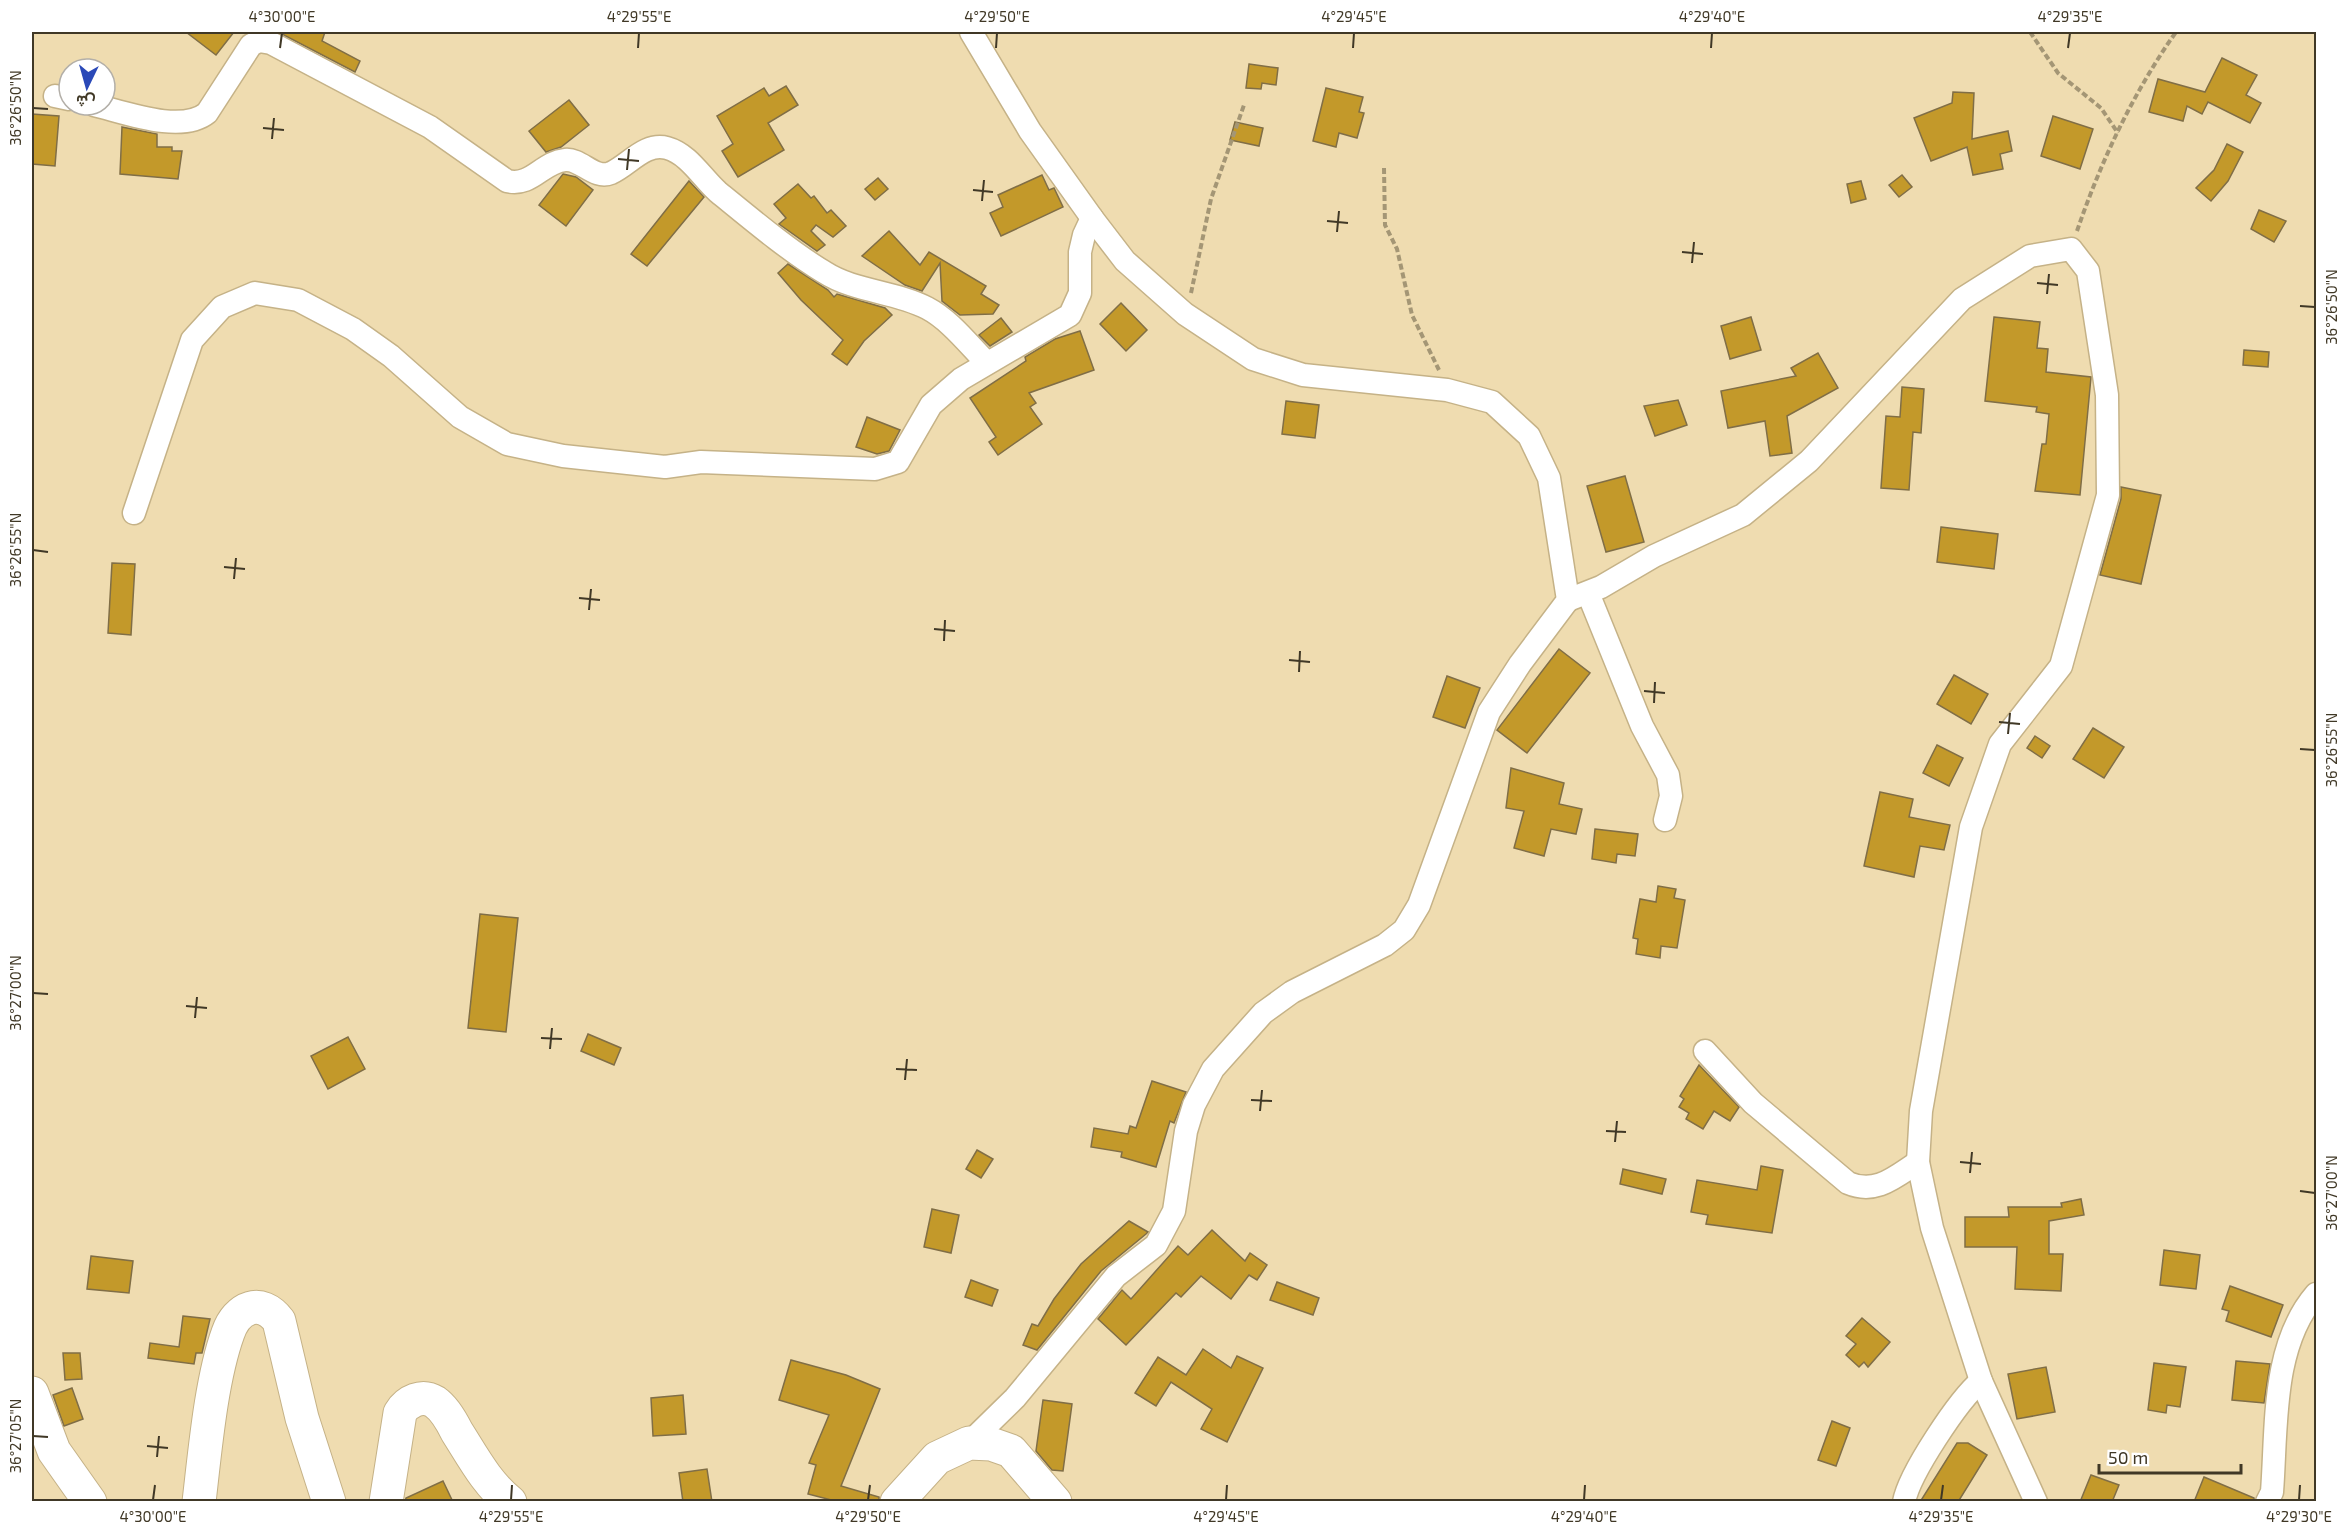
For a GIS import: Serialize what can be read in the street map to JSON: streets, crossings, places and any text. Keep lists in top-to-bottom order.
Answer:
{
  "scale_bar": "50 m",
  "north": "bottom",
  "coordinates": [
    "4°30'00\"E",
    "4°29'55\"E",
    "4°29'50\"E",
    "4°29'45\"E",
    "4°29'40\"E",
    "4°29'35\"E",
    "36°26'50\"N",
    "36°26'55\"N",
    "36°27'00\"N",
    "36°27'05\"N",
    "4°29'30\"E"
  ]
}
